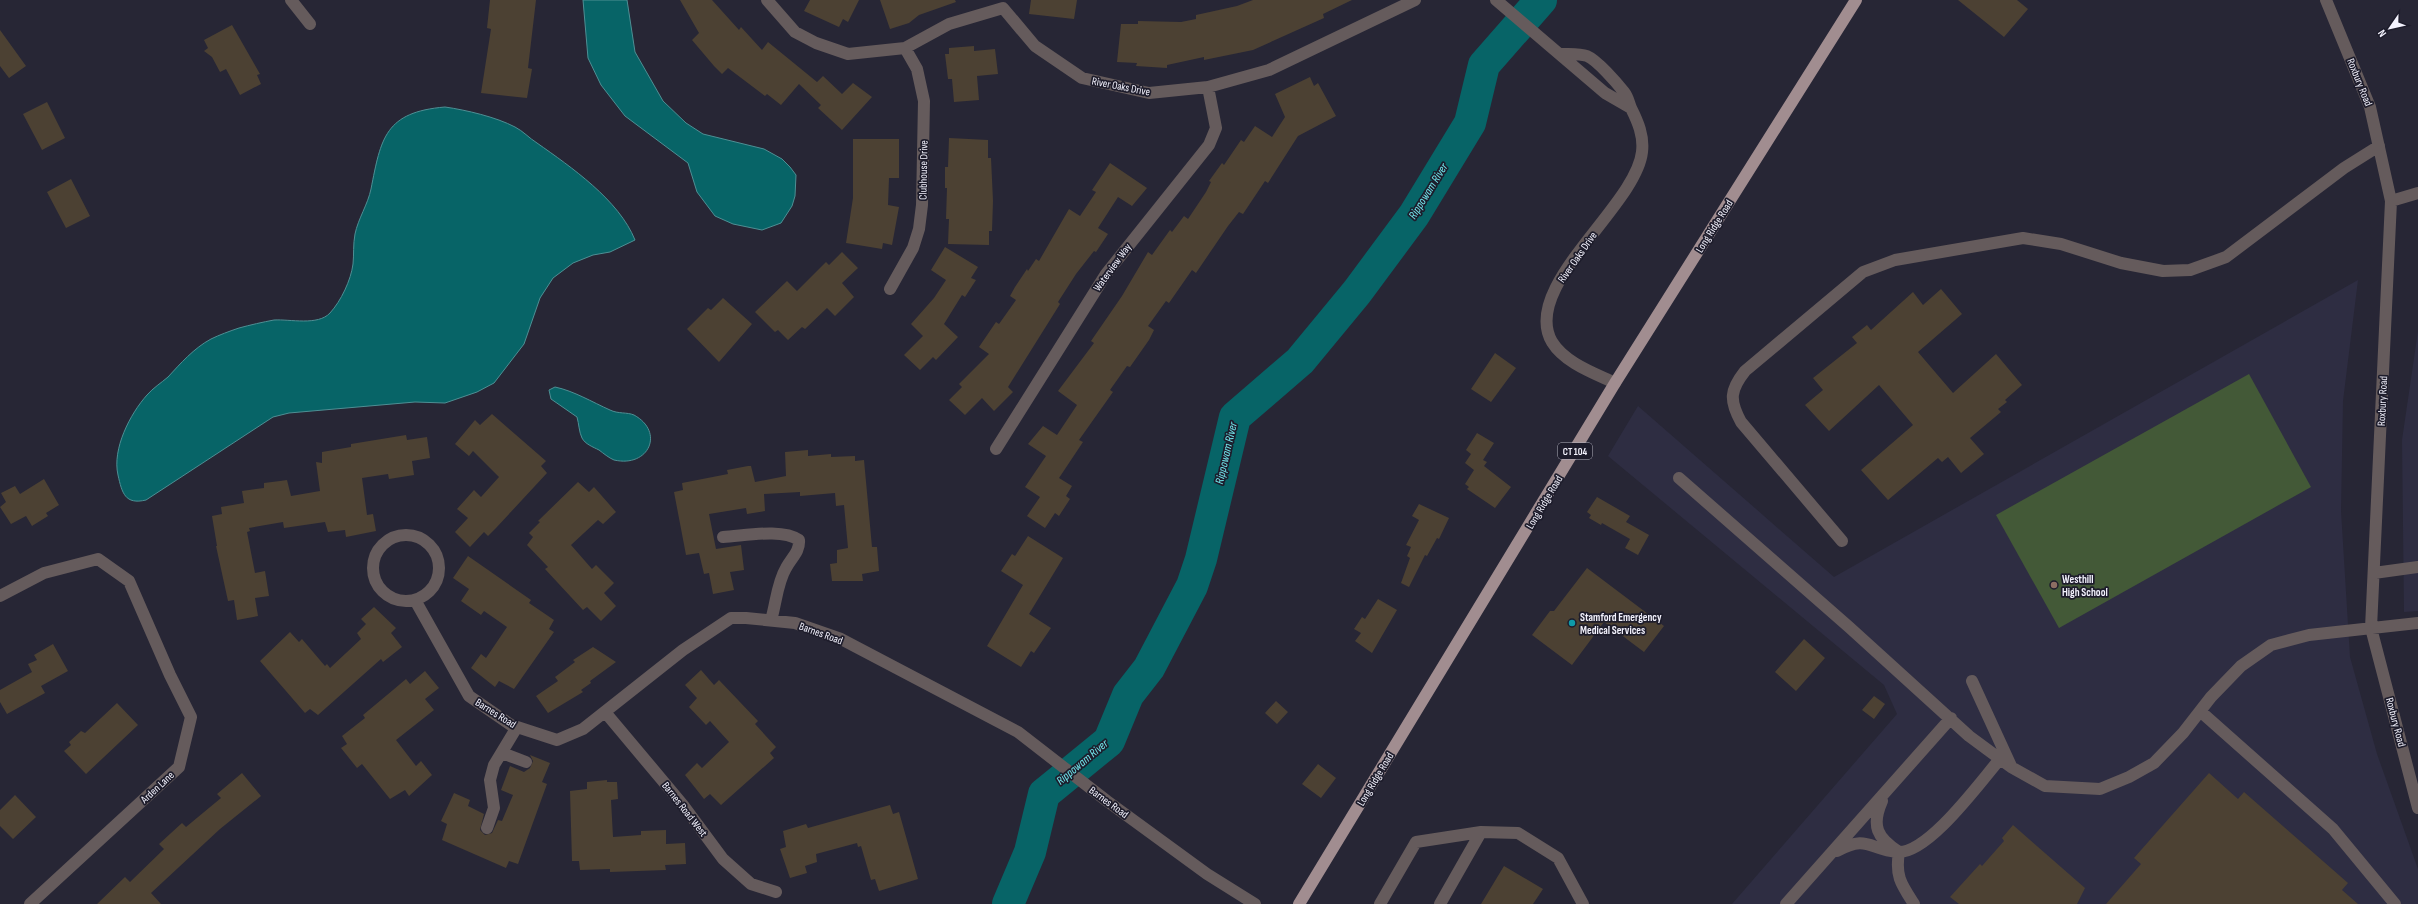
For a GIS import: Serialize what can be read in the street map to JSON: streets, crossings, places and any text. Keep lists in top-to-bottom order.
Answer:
{
  "streets": {
    "main road": ["Long Ridge Road", "CT 104"],
    "street": [
      "Roxbury Road",
      "River Oaks Drive",
      "Clubhouse Drive",
      "Waterview Way",
      "Barnes Road",
      "Arden Lane",
      "Barnes Road West"
    ]
  },
  "crossings": [
    ["River Oaks Drive", "Clubhouse Drive"],
    ["River Oaks Drive", "Long Ridge Road"],
    ["River Oaks Drive", "Waterview Way"],
    ["Barnes Road", "Barnes Road West"]
  ],
  "water": ["Rippowam River"],
  "places": ["Westhill High School", "Stamford Emergency Medical Services"],
  "north": "bottom left"
}
